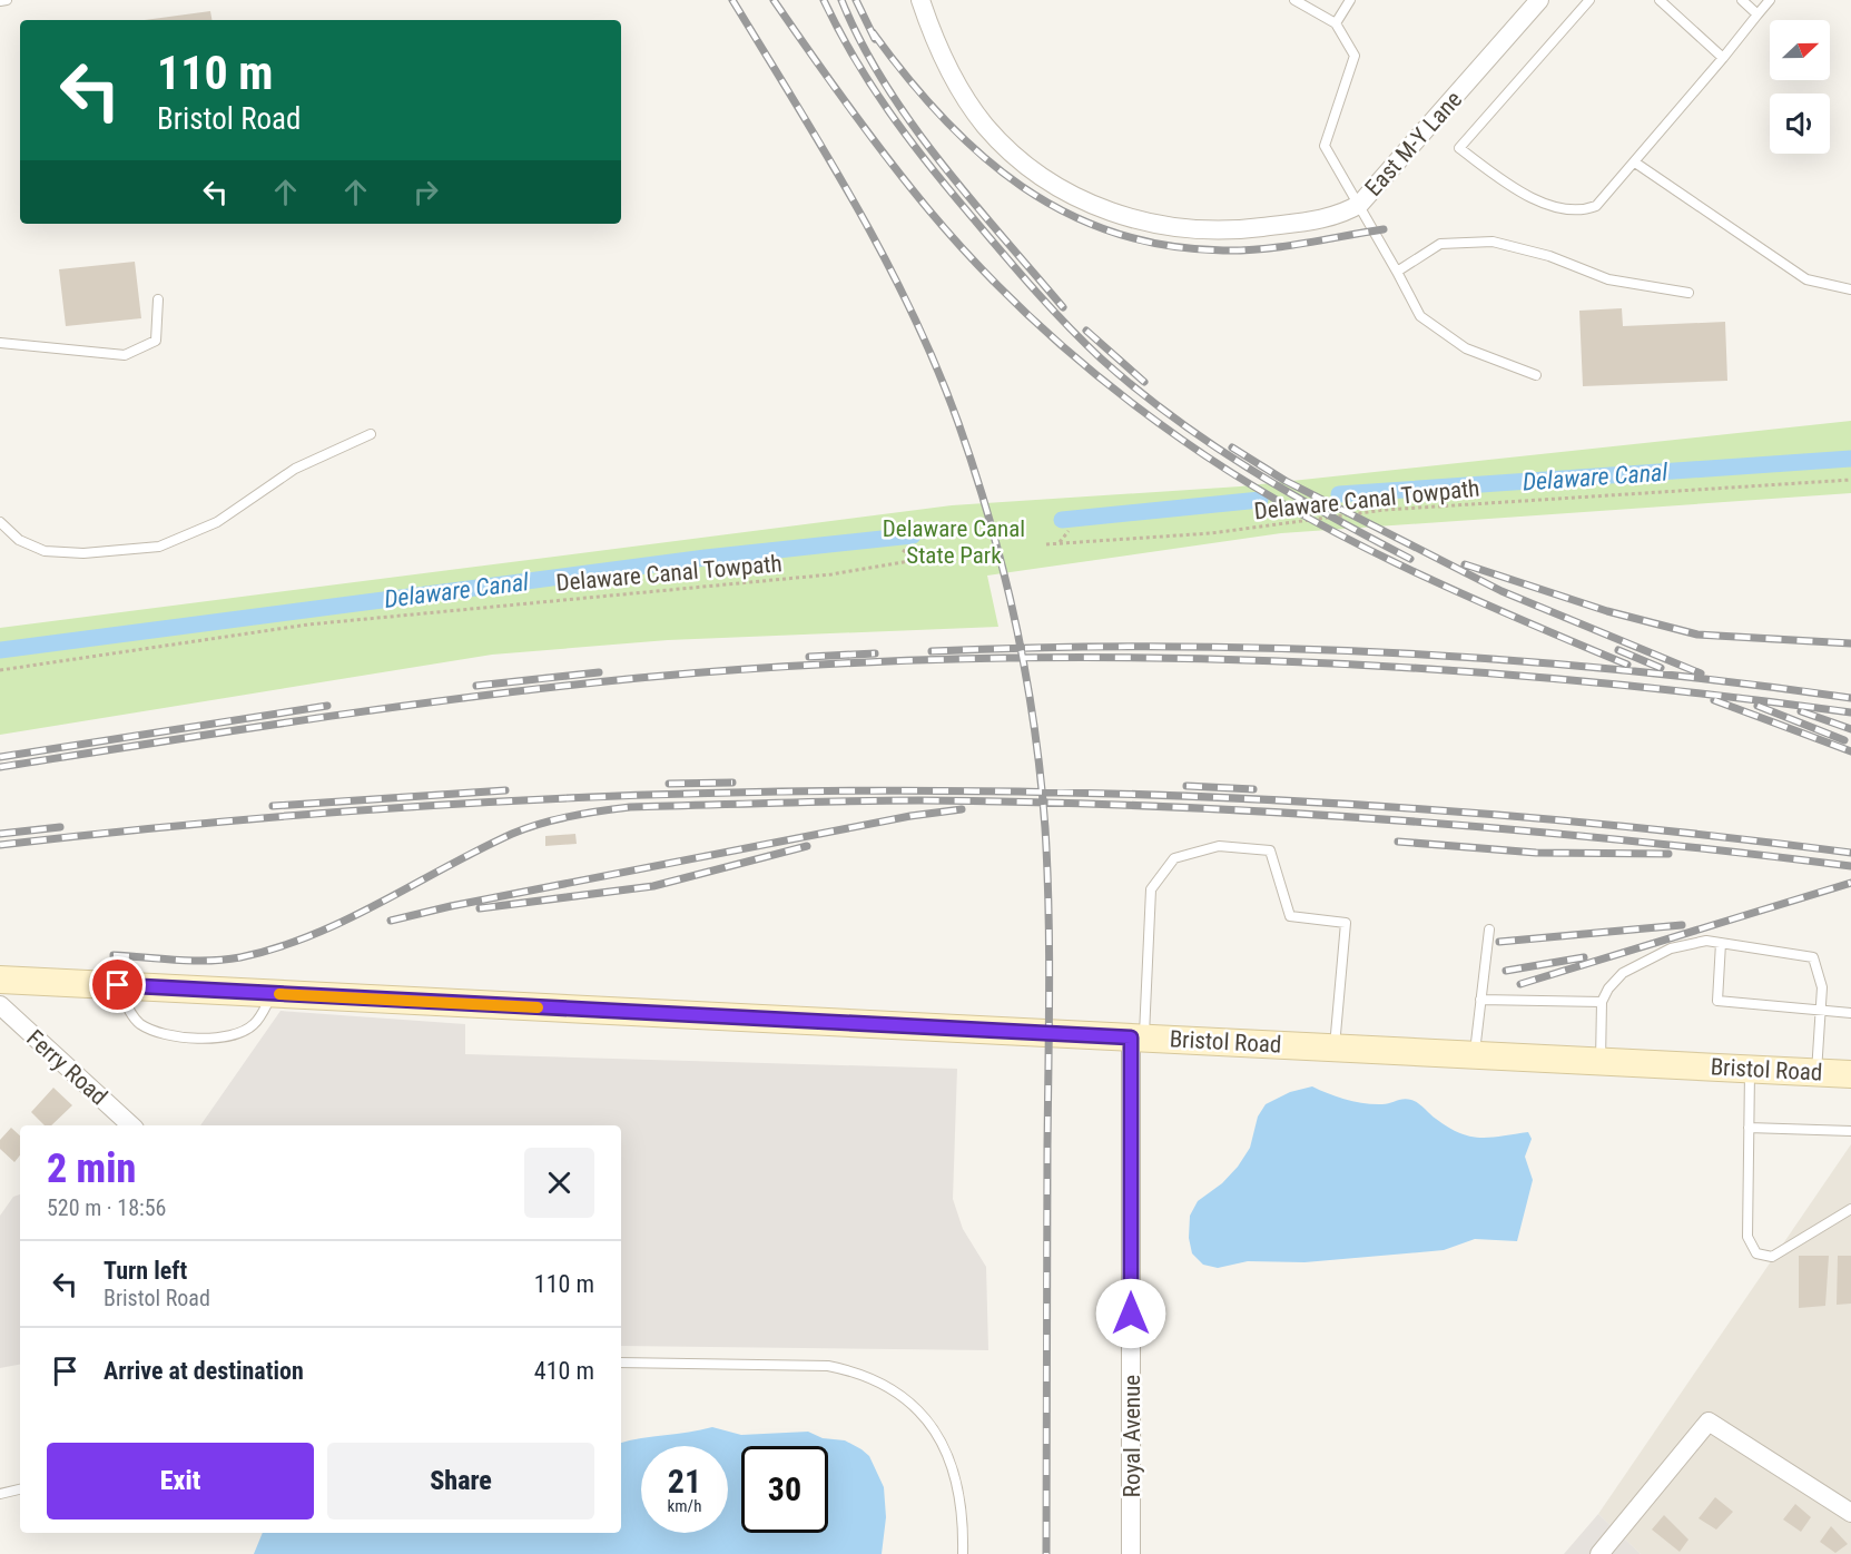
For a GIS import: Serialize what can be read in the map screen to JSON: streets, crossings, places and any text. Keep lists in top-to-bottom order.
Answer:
{
  "streets": {
    "main road": ["Bristol Road"],
    "street": ["East M-Y Lane", "Ferry Road", "Royal Avenue"],
    "path": ["Delaware Canal Towpath"]
  },
  "crossings": [
    ["Bristol Road", "Royal Avenue"]
  ],
  "water": ["Delaware Canal"],
  "parks": ["Delaware Canal State Park"],
  "north": "right",
  "page": {
    "turn": ["110 m", "Bristol Road"],
    "heading": ["2 min", "520 m · 18:56"],
    "list": [
      {
        "name": "Turn left",
        "note": "Bristol Road",
        "value": "110 m"
      },
      {
        "name": "Arrive at destination",
        "value": "410 m"
      }
    ],
    "buttons": ["Exit", "Share"],
    "speed": "21 km/h",
    "limit": "30"
  }
}
